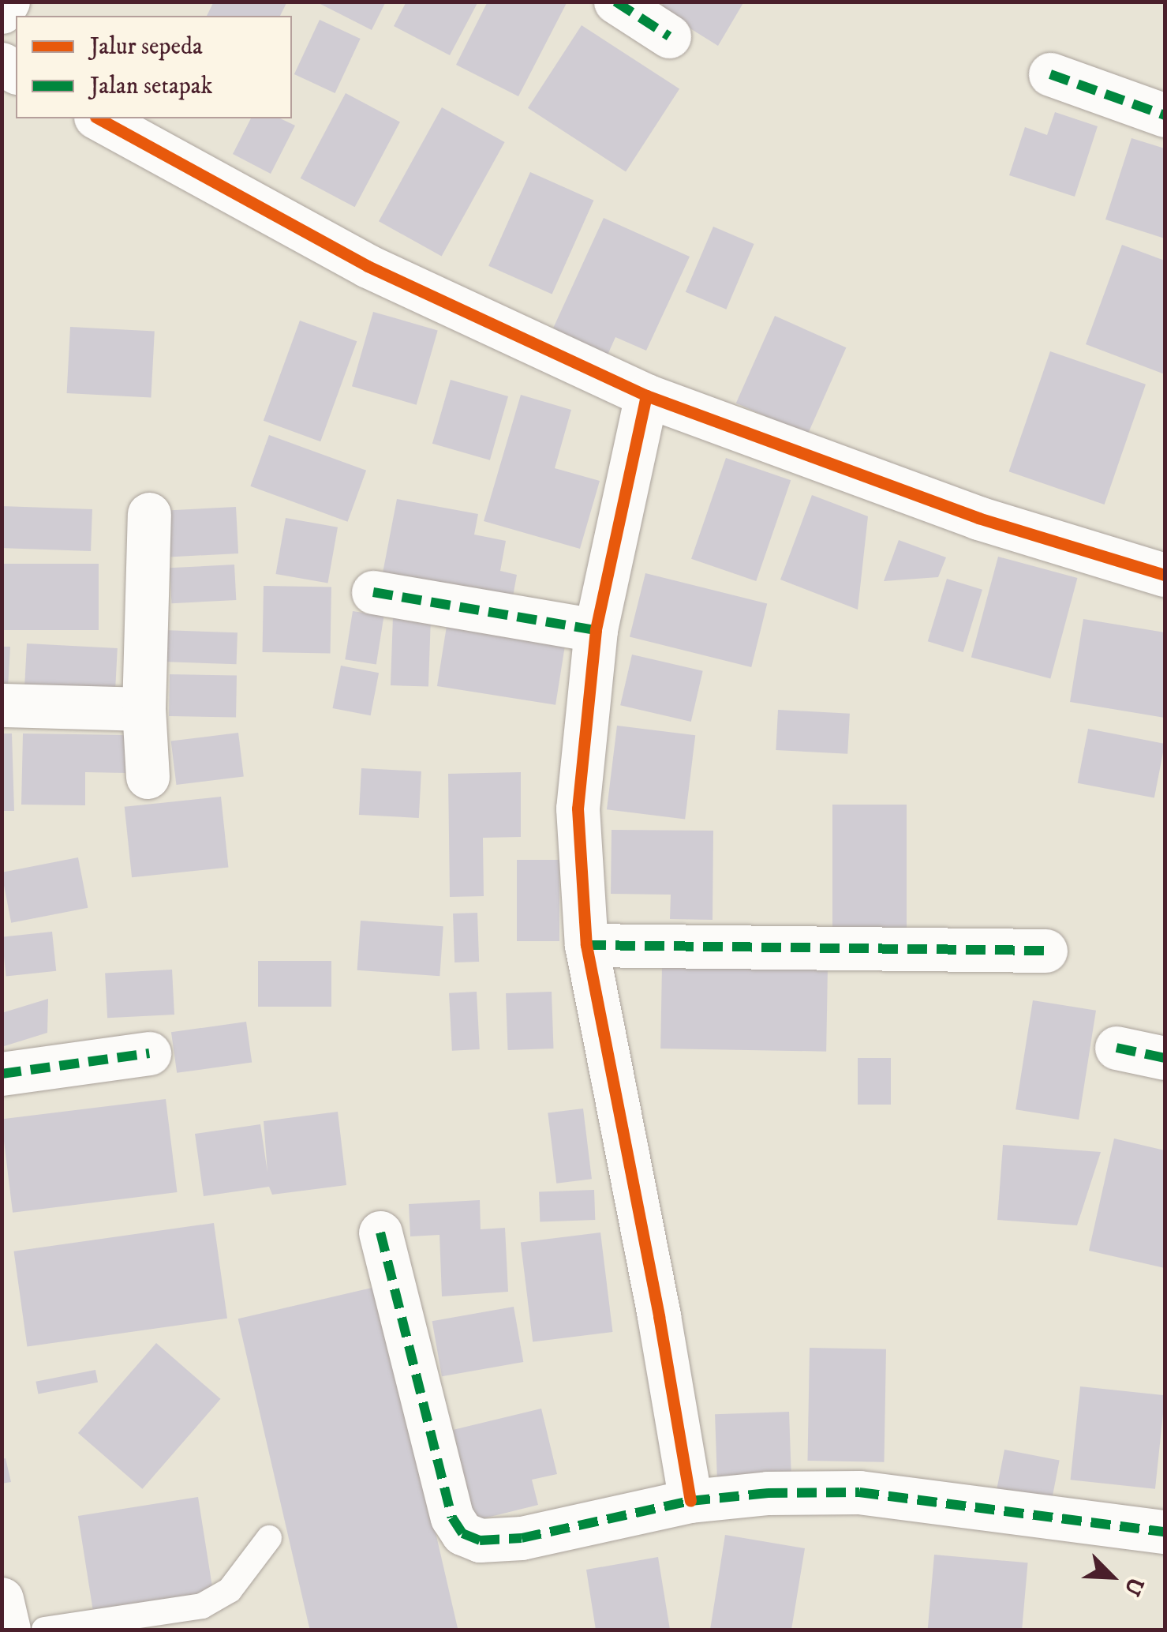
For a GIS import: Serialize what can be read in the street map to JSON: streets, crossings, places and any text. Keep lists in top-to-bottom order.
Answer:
{
  "legend": ["Jalur sepeda", "Jalan setapak"],
  "north": "bottom right"
}
